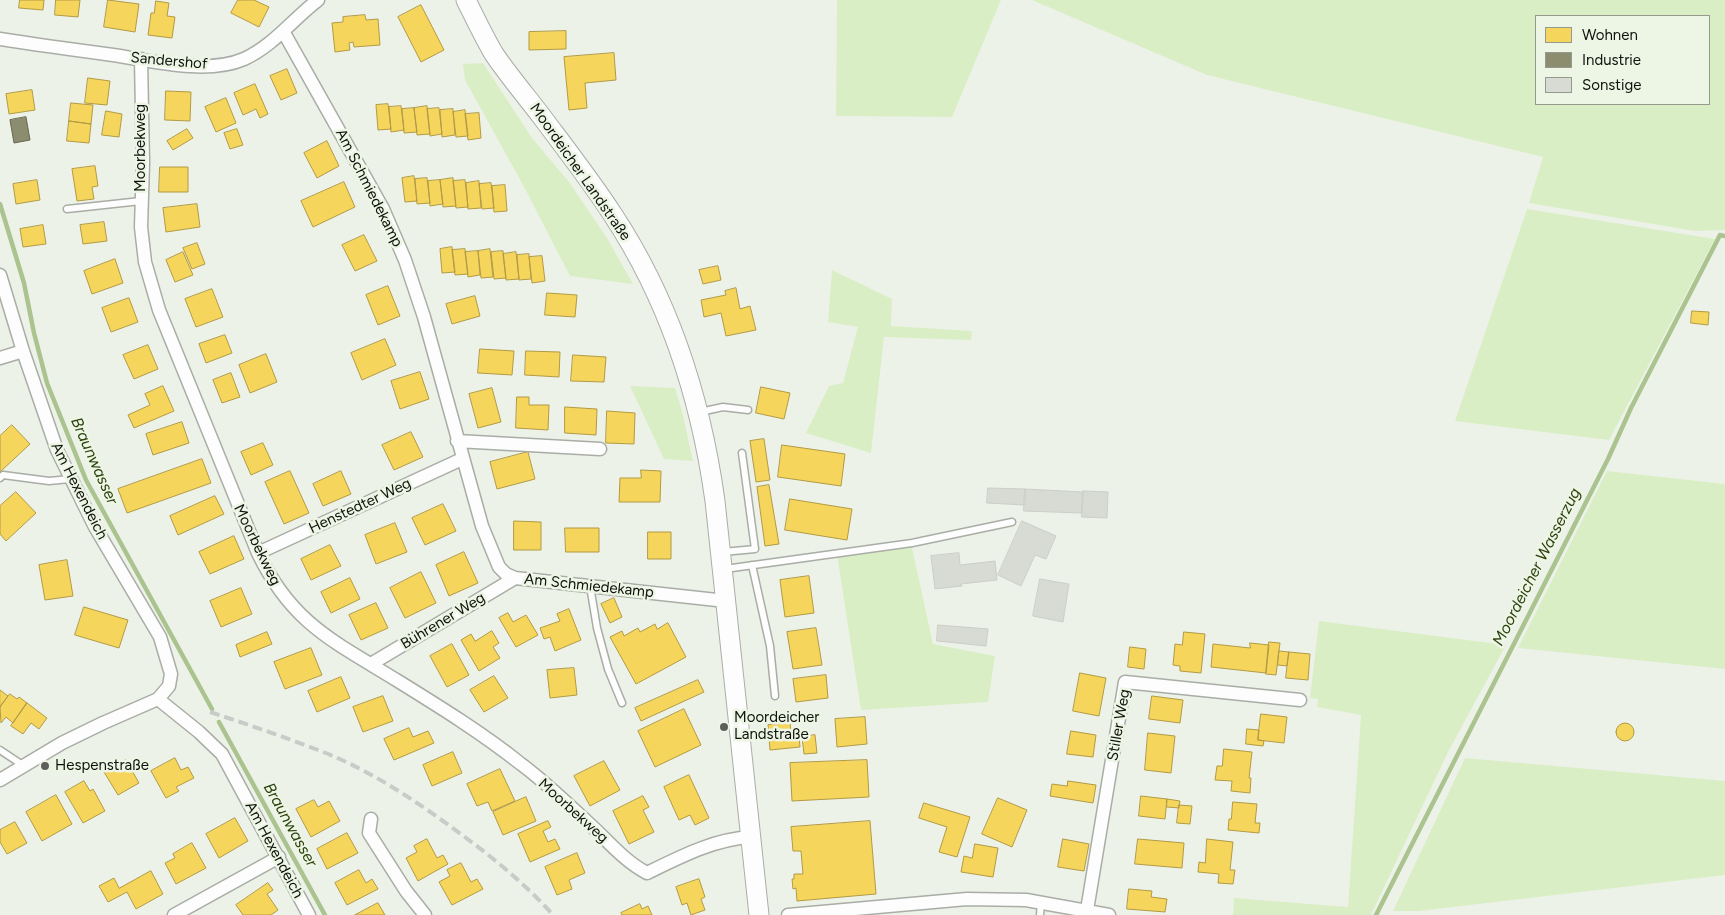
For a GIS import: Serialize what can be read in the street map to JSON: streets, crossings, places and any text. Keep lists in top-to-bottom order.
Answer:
{
  "streets": {
    "main road": ["Moordeicher Landstraße"],
    "street": [
      "Sandershof",
      "Moorbekweg",
      "Am Schmiedekamp",
      "Am Hexendeich",
      "Henstedter Weg",
      "Bührener Weg",
      "Stiller Weg"
    ]
  },
  "crossings": [
    ["Sandershof", "Moorbekweg"],
    ["Sandershof", "Am Schmiedekamp"],
    ["Moorbekweg", "Moordeicher Landstraße"],
    ["Moorbekweg", "Henstedter Weg"],
    ["Moorbekweg", "Bührener Weg"],
    ["Moordeicher Landstraße", "Am Schmiedekamp"],
    ["Am Schmiedekamp", "Henstedter Weg"],
    ["Am Schmiedekamp", "Bührener Weg"]
  ],
  "water": ["Braunwasser", "Moordeicher Wasserzug"],
  "places": ["Moordeicher Landstraße", "Hespenstraße"],
  "legend": ["Wohnen", "Industrie", "Sonstige"]
}
